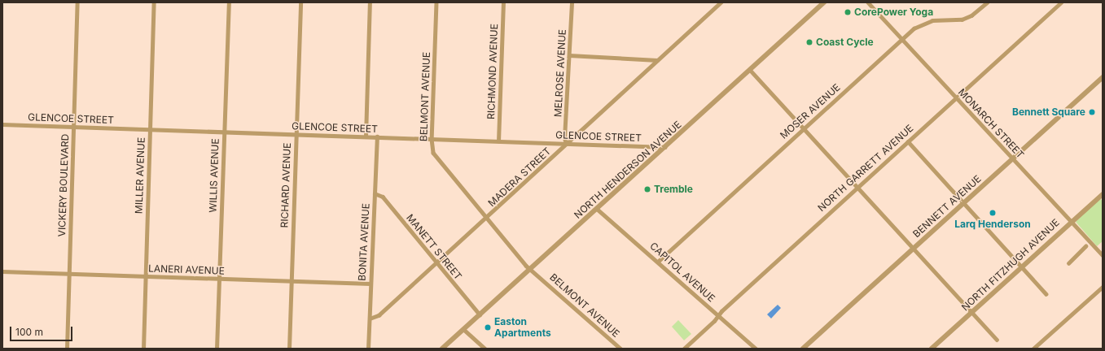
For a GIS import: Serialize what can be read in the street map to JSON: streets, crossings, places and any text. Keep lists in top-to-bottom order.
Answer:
{
  "streets": {
    "street": [
      "RICHMOND AVENUE",
      "MELROSE AVENUE",
      "BELMONT AVENUE",
      "MOSER AVENUE",
      "GLENCOE STREET",
      "MONARCH STREET",
      "NORTH GARRETT AVENUE",
      "NORTH HENDERSON AVENUE",
      "MILLER AVENUE",
      "WILLIS AVENUE",
      "MADERA STREET",
      "VICKERY BOULEVARD",
      "RICHARD AVENUE",
      "BENNETT AVENUE",
      "BONITA AVENUE",
      "MANETT STREET",
      "NORTH FITZHUGH AVENUE",
      "LANERI AVENUE",
      "CAPITOL AVENUE"
    ]
  },
  "crossings": [
    ["RICHMOND AVENUE", "GLENCOE STREET"],
    ["MELROSE AVENUE", "GLENCOE STREET"],
    ["MELROSE AVENUE", "MADERA STREET"],
    ["BELMONT AVENUE", "GLENCOE STREET"],
    ["BELMONT AVENUE", "NORTH HENDERSON AVENUE"],
    ["BELMONT AVENUE", "MADERA STREET"],
    ["MOSER AVENUE", "MONARCH STREET"],
    ["MOSER AVENUE", "CAPITOL AVENUE"],
    ["GLENCOE STREET", "NORTH HENDERSON AVENUE"],
    ["GLENCOE STREET", "MILLER AVENUE"],
    ["GLENCOE STREET", "WILLIS AVENUE"],
    ["GLENCOE STREET", "MADERA STREET"],
    ["GLENCOE STREET", "VICKERY BOULEVARD"],
    ["GLENCOE STREET", "RICHARD AVENUE"],
    ["GLENCOE STREET", "BONITA AVENUE"],
    ["MONARCH STREET", "NORTH GARRETT AVENUE"],
    ["MONARCH STREET", "BENNETT AVENUE"],
    ["MONARCH STREET", "NORTH FITZHUGH AVENUE"],
    ["NORTH GARRETT AVENUE", "CAPITOL AVENUE"],
    ["NORTH HENDERSON AVENUE", "MANETT STREET"],
    ["NORTH HENDERSON AVENUE", "CAPITOL AVENUE"],
    ["MILLER AVENUE", "LANERI AVENUE"],
    ["WILLIS AVENUE", "LANERI AVENUE"],
    ["MADERA STREET", "BONITA AVENUE"],
    ["MADERA STREET", "MANETT STREET"],
    ["VICKERY BOULEVARD", "LANERI AVENUE"],
    ["RICHARD AVENUE", "LANERI AVENUE"],
    ["BONITA AVENUE", "MANETT STREET"],
    ["BONITA AVENUE", "LANERI AVENUE"]
  ],
  "places": [
    "CorePower Yoga",
    "Coast Cycle",
    "Bennett Square",
    "Tremble",
    "Larq Henderson",
    "Easton Apartments"
  ],
  "scale_bar": "100 m"
}
